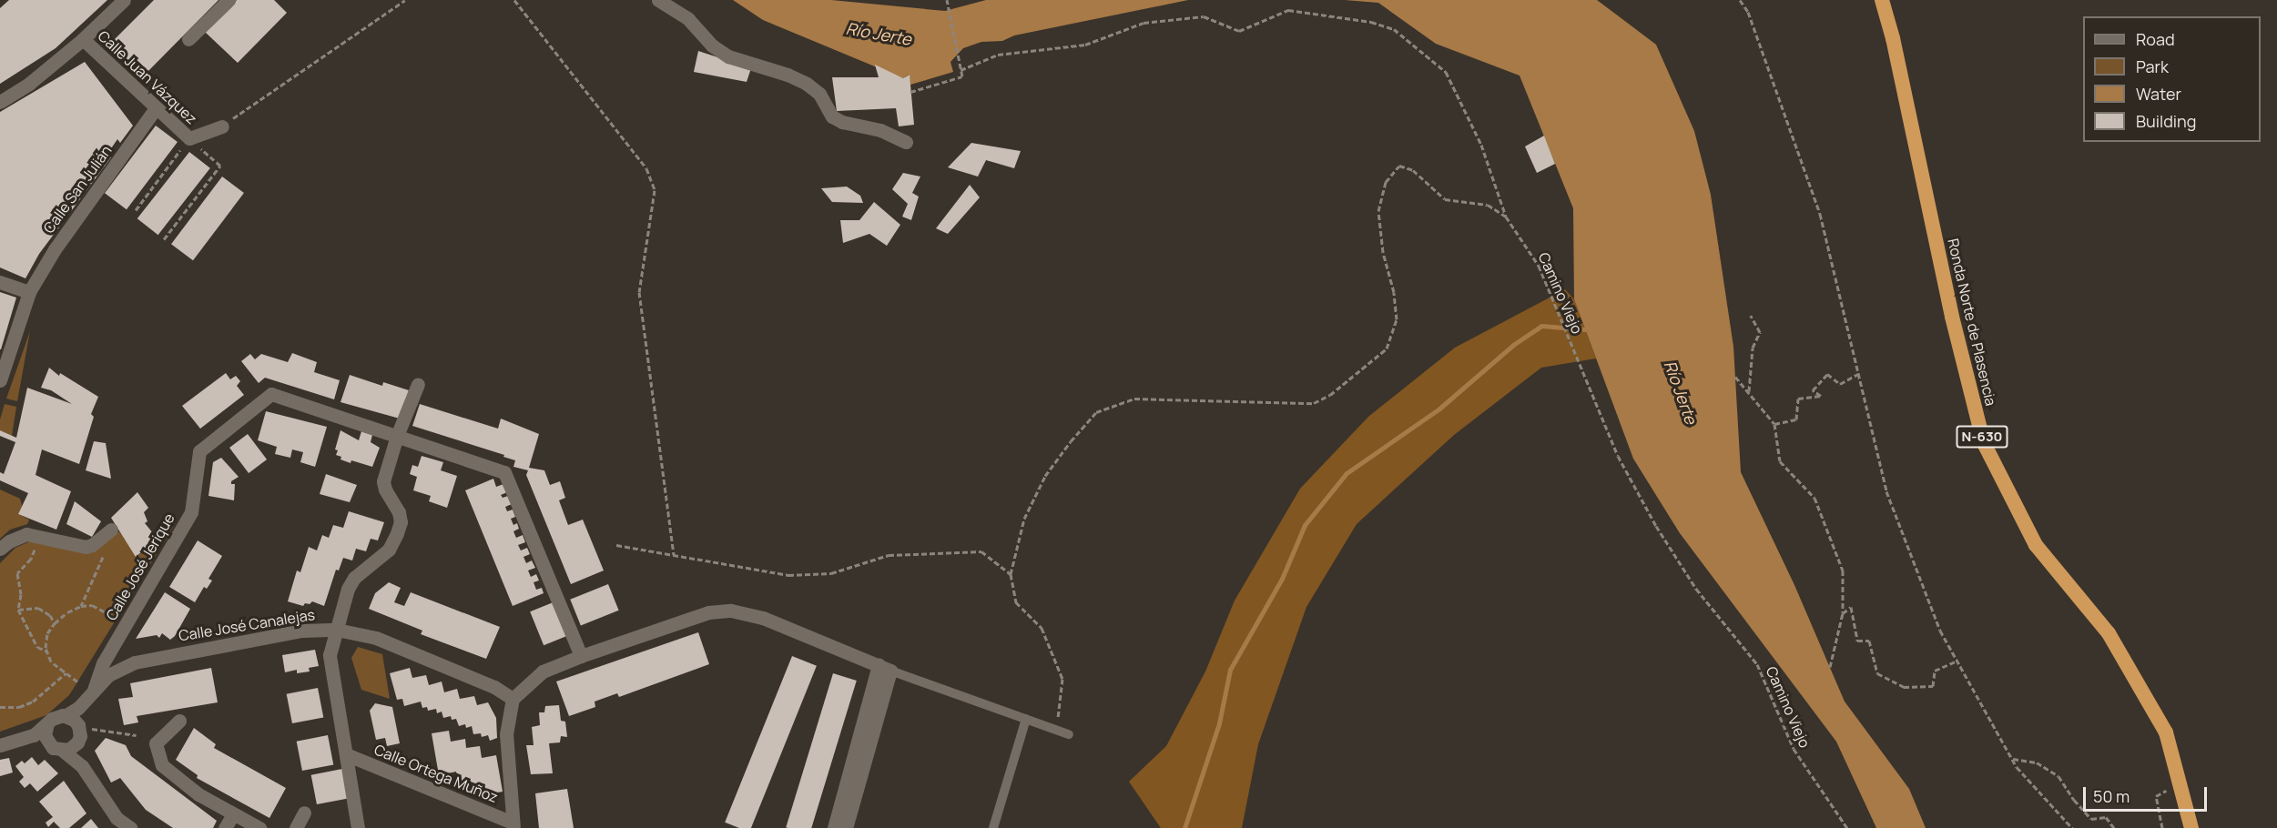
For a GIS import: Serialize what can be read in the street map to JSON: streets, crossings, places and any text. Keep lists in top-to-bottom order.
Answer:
{
  "streets": {
    "highway": ["Ronda Norte de Plasencia", "N-630"],
    "street": [
      "Calle Juan Vázquez",
      "Calle San Julián",
      "Calle José Jerique",
      "Calle José Canalejas",
      "Calle Ortega Muñoz"
    ],
    "path": ["Camino Viejo"]
  },
  "crossings": [
    ["Calle Juan Vázquez", "Calle San Julián"],
    ["Calle José Jerique", "Calle José Canalejas"]
  ],
  "water": ["Río Jerte"],
  "legend": [
    "Road",
    "Park",
    "Water",
    "Building"
  ],
  "scale_bar": "50 m"
}
